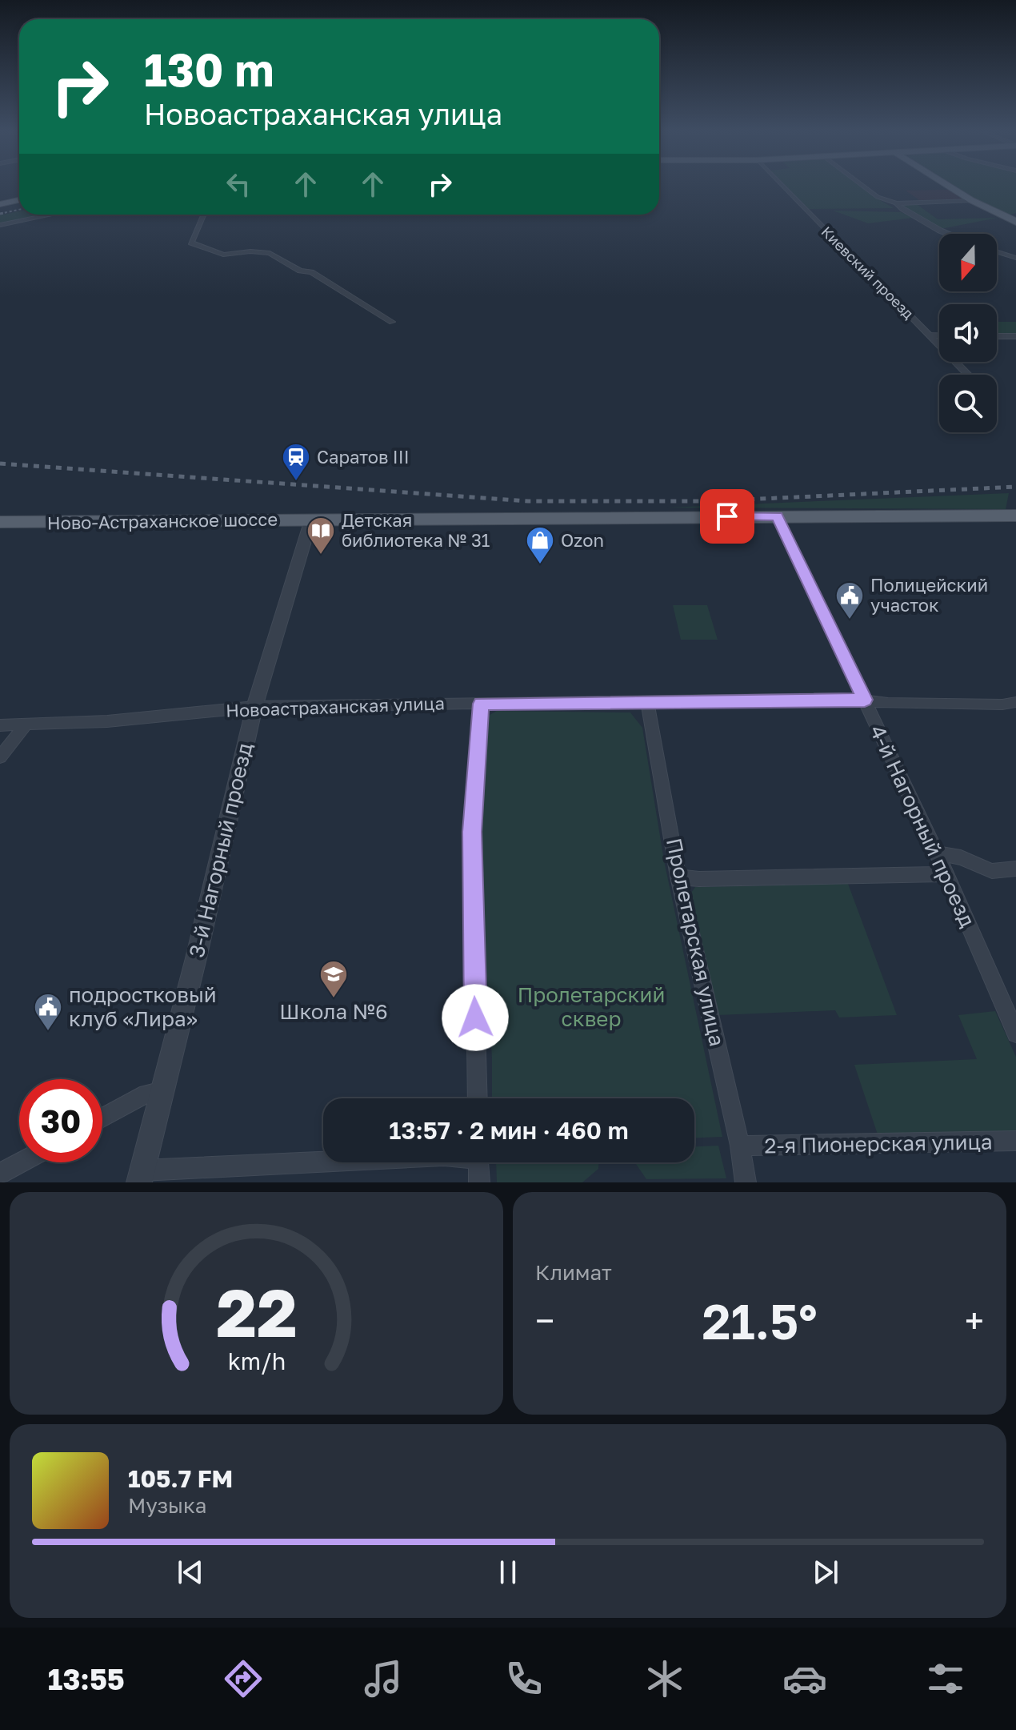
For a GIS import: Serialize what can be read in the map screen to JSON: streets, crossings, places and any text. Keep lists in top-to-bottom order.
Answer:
{
  "streets": {
    "main road": ["Ново-Астраханское шоссе"],
    "street": [
      "Киевский проезд",
      "Новоастраханская улица",
      "4-й Нагорный проезд",
      "3-й Нагорный проезд",
      "Пролетарская улица",
      "2-я Пионерская улица"
    ]
  },
  "crossings": [
    ["Ново-Астраханское шоссе", "4-й Нагорный проезд"],
    ["Ново-Астраханское шоссе", "3-й Нагорный проезд"],
    ["Новоастраханская улица", "4-й Нагорный проезд"],
    ["Новоастраханская улица", "3-й Нагорный проезд"],
    ["Новоастраханская улица", "Пролетарская улица"],
    ["Пролетарская улица", "2-я Пионерская улица"]
  ],
  "parks": ["Пролетарский сквер"],
  "places": {
    "station": ["Саратов III"],
    "library": ["Детская библиотека № 31"],
    "shop": ["Ozon"],
    "public building": ["Полицейский участок", "подростковый клуб «Лира»"],
    "school or university": ["Школа №6"]
  },
  "north": "bottom",
  "page": {
    "turn": ["130 m", "Новоастраханская улица"],
    "limit": "30",
    "trip": "13:57 · 2 мин · 460 m",
    "tile": "Климат",
    "heat": ["−", "21.5°", "+"],
    "song": ["105.7 FM", "Музыка"],
    "tabs": "13:55",
    "gauge": ["22", "km/h"]
  }
}
